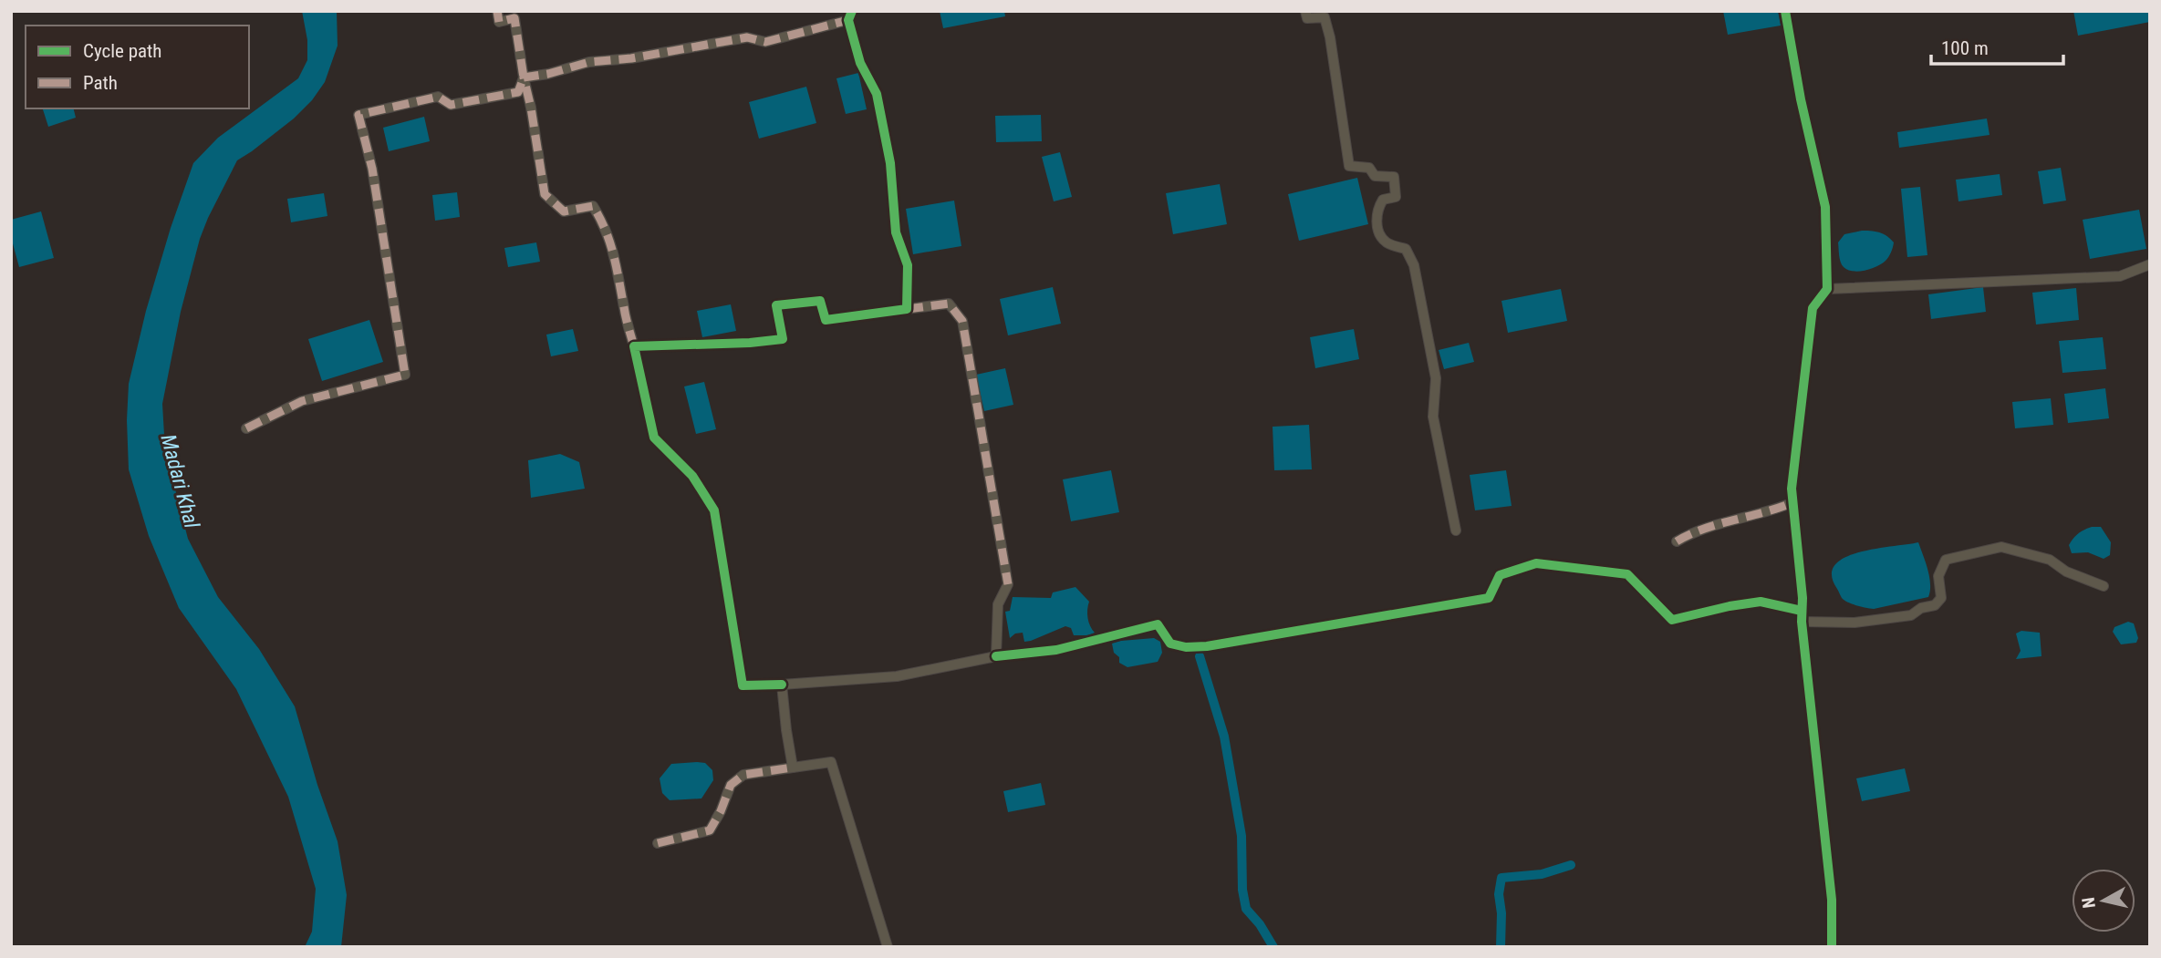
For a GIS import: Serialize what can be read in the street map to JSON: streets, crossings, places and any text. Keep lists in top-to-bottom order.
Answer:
{
  "water": ["Madari Khal"],
  "legend": ["Cycle path", "Path"],
  "scale_bar": "100 m",
  "north": "left"
}
